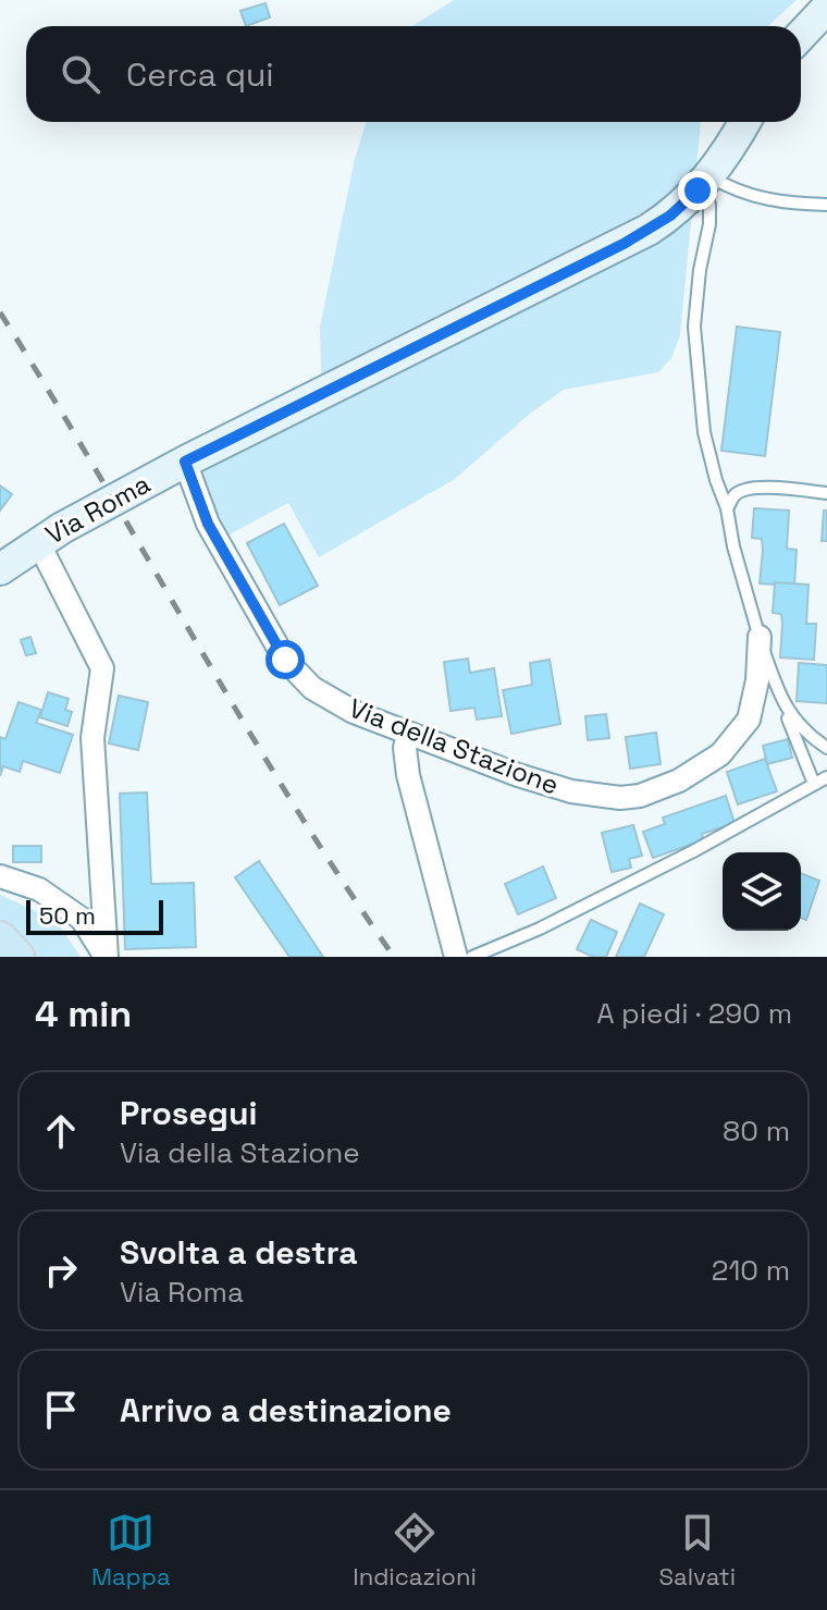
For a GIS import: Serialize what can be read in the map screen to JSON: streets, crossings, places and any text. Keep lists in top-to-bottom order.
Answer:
{
  "streets": {
    "street": ["Via Roma", "Via della Stazione"]
  },
  "crossings": [
    ["Via Roma", "Via della Stazione"]
  ],
  "scale_bar": "50 m",
  "page": {
    "search": "Cerca qui",
    "scale": "50 m",
    "heading": ["4 min", "A piedi · 290 m"],
    "list": [
      ["Prosegui", "Via della Stazione", "80 m"],
      ["Svolta a destra", "Via Roma", "210 m"],
      "Arrivo a destinazione"
    ],
    "nav": ["Mappa", "Indicazioni", "Salvati"]
  }
}
